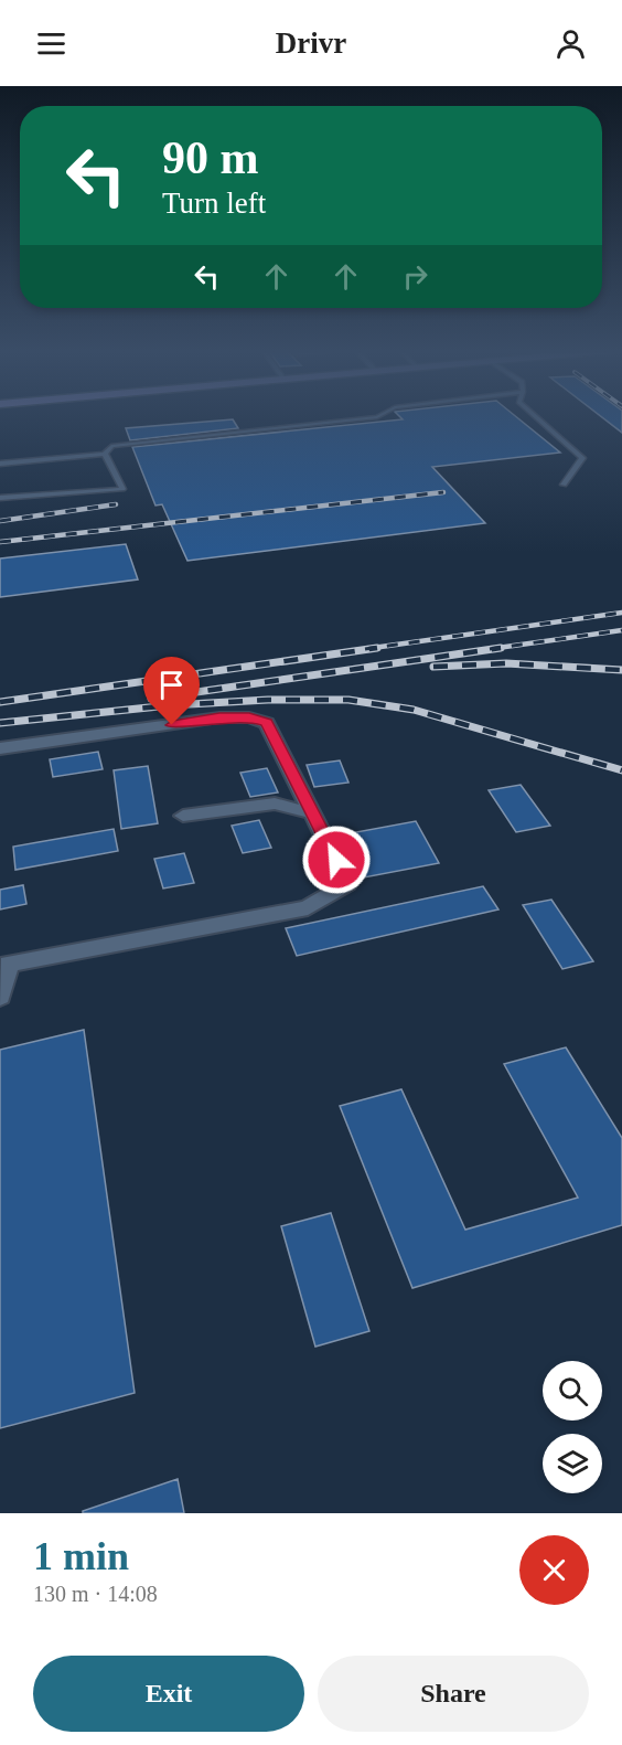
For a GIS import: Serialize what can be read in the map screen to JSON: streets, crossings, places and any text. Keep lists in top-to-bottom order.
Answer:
{
  "page": {
    "header": "Drivr",
    "turn": ["90 m", "Turn left"],
    "heading": ["1 min", "130 m · 14:08"],
    "buttons": ["Exit", "Share"]
  }
}
